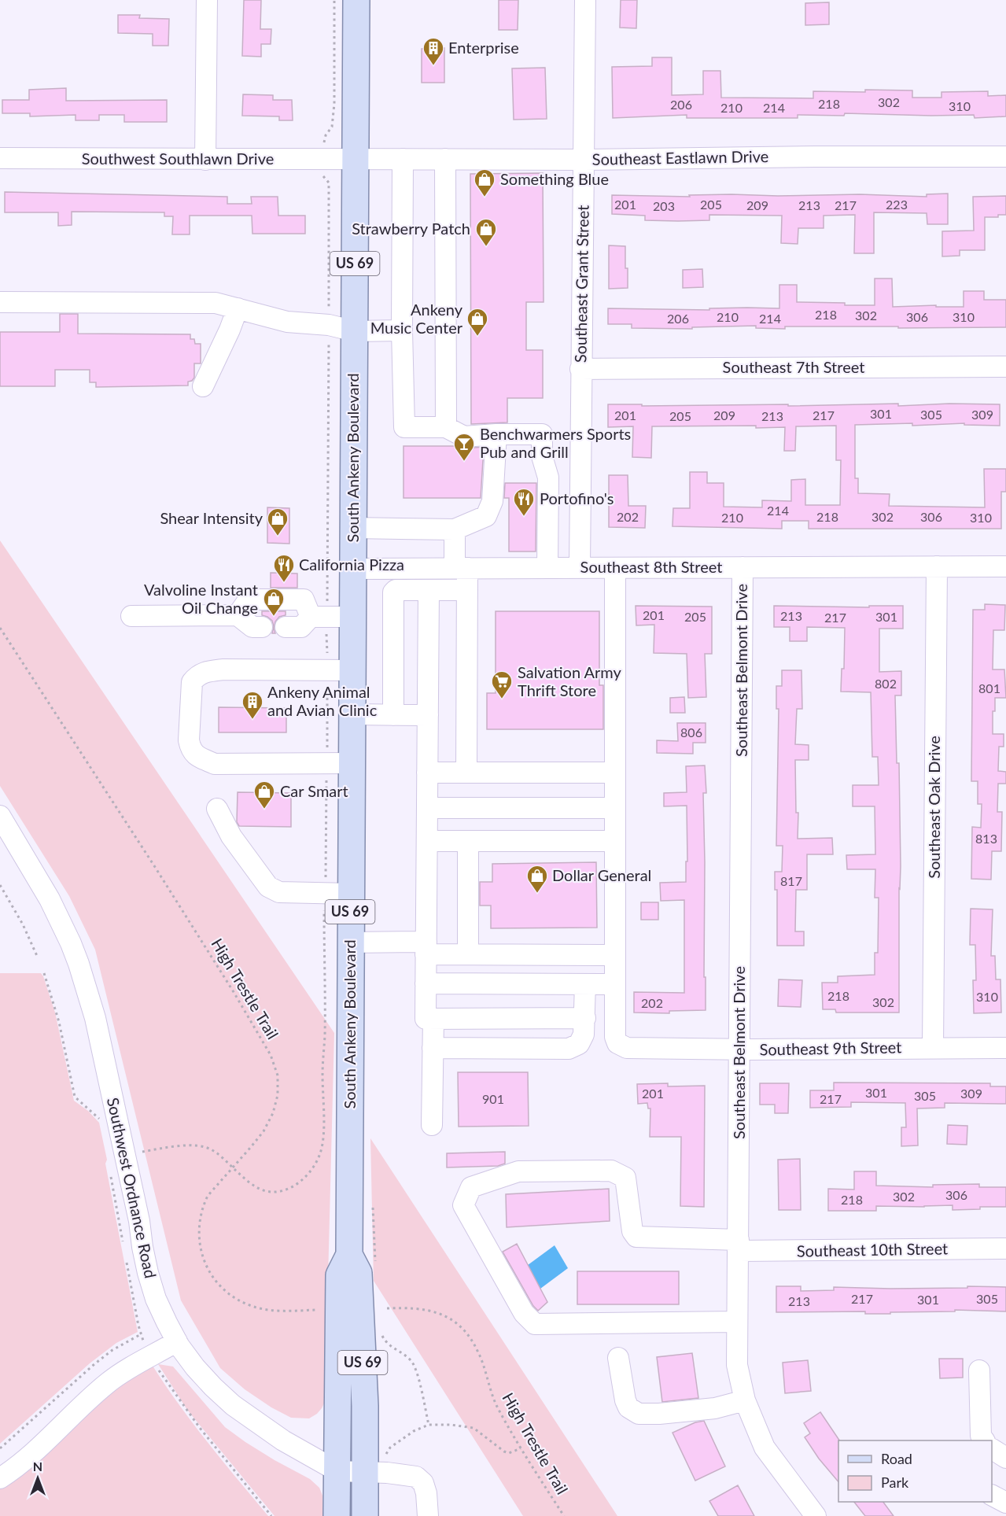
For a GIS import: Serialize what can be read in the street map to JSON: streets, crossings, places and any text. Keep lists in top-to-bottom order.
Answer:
{
  "streets": {
    "main road": ["US 69", "South Ankeny Boulevard"],
    "street": [
      "Southeast Eastlawn Drive",
      "Southwest Southlawn Drive",
      "Southeast Grant Street",
      "Southeast 7th Street",
      "Southeast 8th Street",
      "Southeast Belmont Drive",
      "Southeast Oak Drive",
      "Southeast 9th Street",
      "Southwest Ordnance Road",
      "Southeast 10th Street"
    ],
    "path": ["High Trestle Trail"]
  },
  "crossings": [
    ["Southeast Eastlawn Drive", "Southwest Southlawn Drive"],
    ["Southeast Eastlawn Drive", "Southeast Grant Street"],
    ["Southeast Eastlawn Drive", "South Ankeny Boulevard"],
    ["Southwest Southlawn Drive", "South Ankeny Boulevard"],
    ["Southeast Grant Street", "Southeast 7th Street"],
    ["Southeast Grant Street", "Southeast 8th Street"],
    ["South Ankeny Boulevard", "Southeast 8th Street"],
    ["South Ankeny Boulevard", "Southwest Ordnance Road"],
    ["Southeast 8th Street", "Southeast Belmont Drive"],
    ["Southeast 8th Street", "Southeast Oak Drive"],
    ["Southeast Belmont Drive", "Southeast 9th Street"],
    ["Southeast Belmont Drive", "Southeast 10th Street"],
    ["Southeast Oak Drive", "Southeast 9th Street"]
  ],
  "places": {
    "building": ["Enterprise", "Ankeny Animal and Avian Clinic"],
    "shop": [
      "Something Blue",
      "Strawberry Patch",
      "Ankeny Music Center",
      "Shear Intensity",
      "Valvoline Instant Oil Change",
      "Car Smart",
      "Dollar General"
    ],
    "bar": ["Benchwarmers Sports Pub and Grill"],
    "restaurant": ["Portofino's", "California Pizza"],
    "supermarket": ["Salvation Army Thrift Store"]
  },
  "house_numbers": [
    "302",
    "218",
    "206",
    "310",
    "210",
    "214",
    "201",
    "205",
    "223",
    "209",
    "213",
    "217",
    "203",
    "218",
    "302",
    "210",
    "306",
    "310",
    "206",
    "214",
    "301",
    "305",
    "309",
    "201",
    "209",
    "217",
    "205",
    "213",
    "214",
    "202",
    "218",
    "302",
    "306",
    "210",
    "310",
    "201",
    "213",
    "205",
    "301",
    "217",
    "802",
    "801",
    "806",
    "813",
    "817",
    "218",
    "310",
    "302",
    "202",
    "301",
    "201",
    "309",
    "305",
    "901",
    "217",
    "306",
    "302",
    "218",
    "217",
    "305",
    "301",
    "213"
  ],
  "legend": ["Road", "Park"],
  "north": "top"
}
